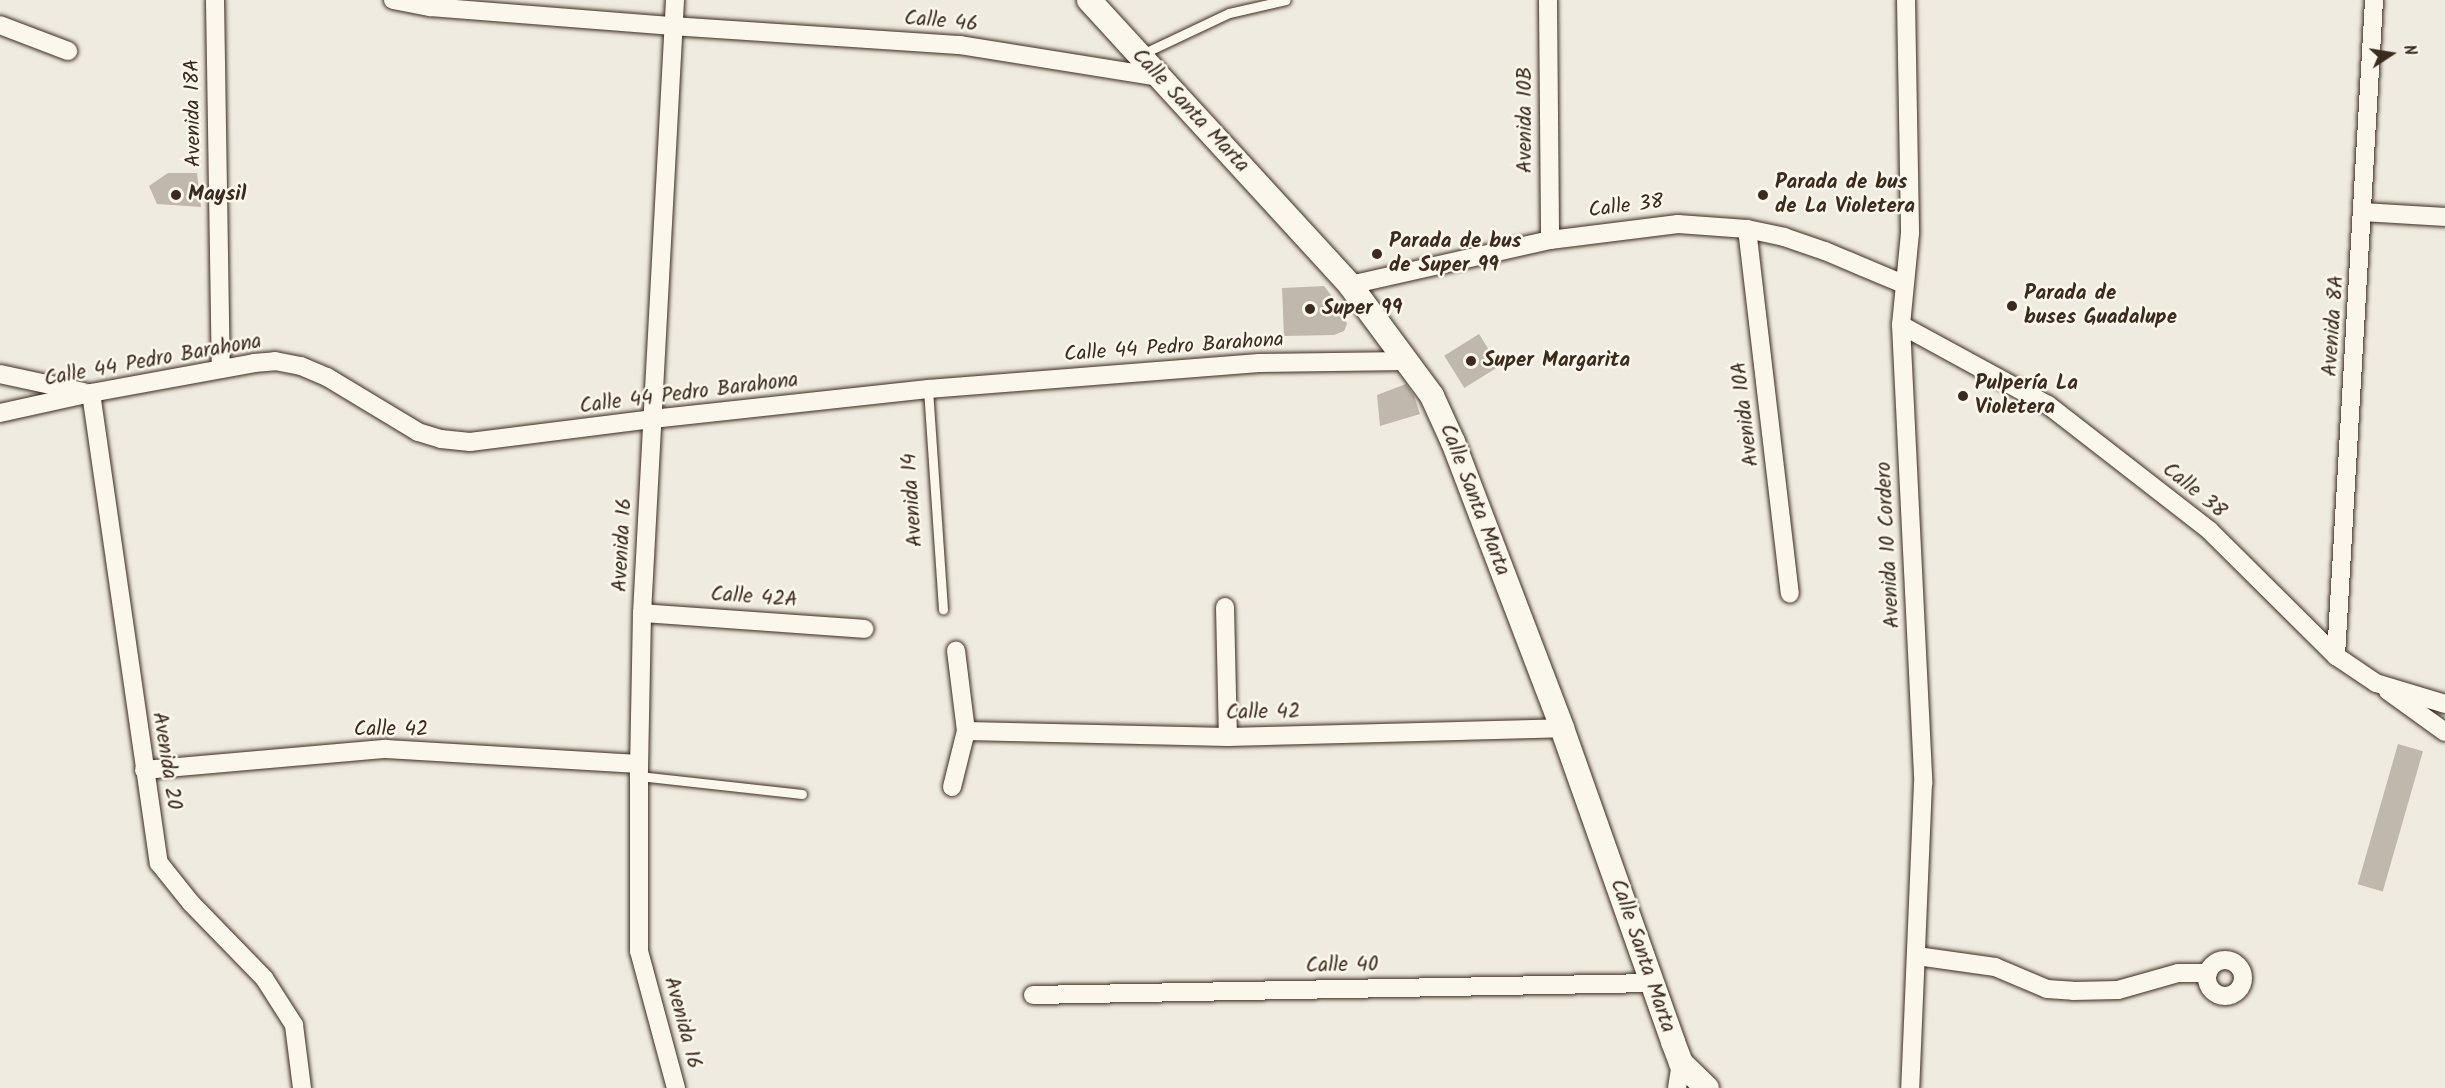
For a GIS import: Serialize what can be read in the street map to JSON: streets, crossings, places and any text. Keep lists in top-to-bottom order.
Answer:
{
  "streets": {
    "street": [
      "Calle 46",
      "Calle Santa Marta",
      "Avenida 18A",
      "Avenida 10B",
      "Calle 38",
      "Avenida 8A",
      "Calle 44 Pedro Barahona",
      "Avenida 10A",
      "Avenida 16",
      "Avenida 10 Cordero",
      "Calle 42A",
      "Calle 42",
      "Avenida 20",
      "Calle 40"
    ],
    "lane": ["Avenida 14"]
  },
  "crossings": [
    ["Calle 46", "Calle Santa Marta"],
    ["Calle 46", "Avenida 16"],
    ["Calle Santa Marta", "Calle 38"],
    ["Calle Santa Marta", "Calle 44 Pedro Barahona"],
    ["Calle Santa Marta", "Calle 42"],
    ["Calle Santa Marta", "Calle 40"],
    ["Avenida 18A", "Calle 44 Pedro Barahona"],
    ["Avenida 10B", "Calle 38"],
    ["Calle 38", "Avenida 8A"],
    ["Calle 38", "Avenida 10A"],
    ["Calle 38", "Avenida 10 Cordero"],
    ["Calle 44 Pedro Barahona", "Avenida 14"],
    ["Calle 44 Pedro Barahona", "Avenida 16"],
    ["Calle 44 Pedro Barahona", "Avenida 20"],
    ["Avenida 16", "Calle 42A"],
    ["Avenida 16", "Calle 42"],
    ["Calle 42", "Avenida 20"]
  ],
  "places": [
    "Maysil",
    "Parada de bus de La Violetera",
    "Parada de bus de Super 99",
    "Parada de buses Guadalupe",
    "Super 99",
    "Super Margarita",
    "Pulpería La Violetera"
  ],
  "north": "right"
}
